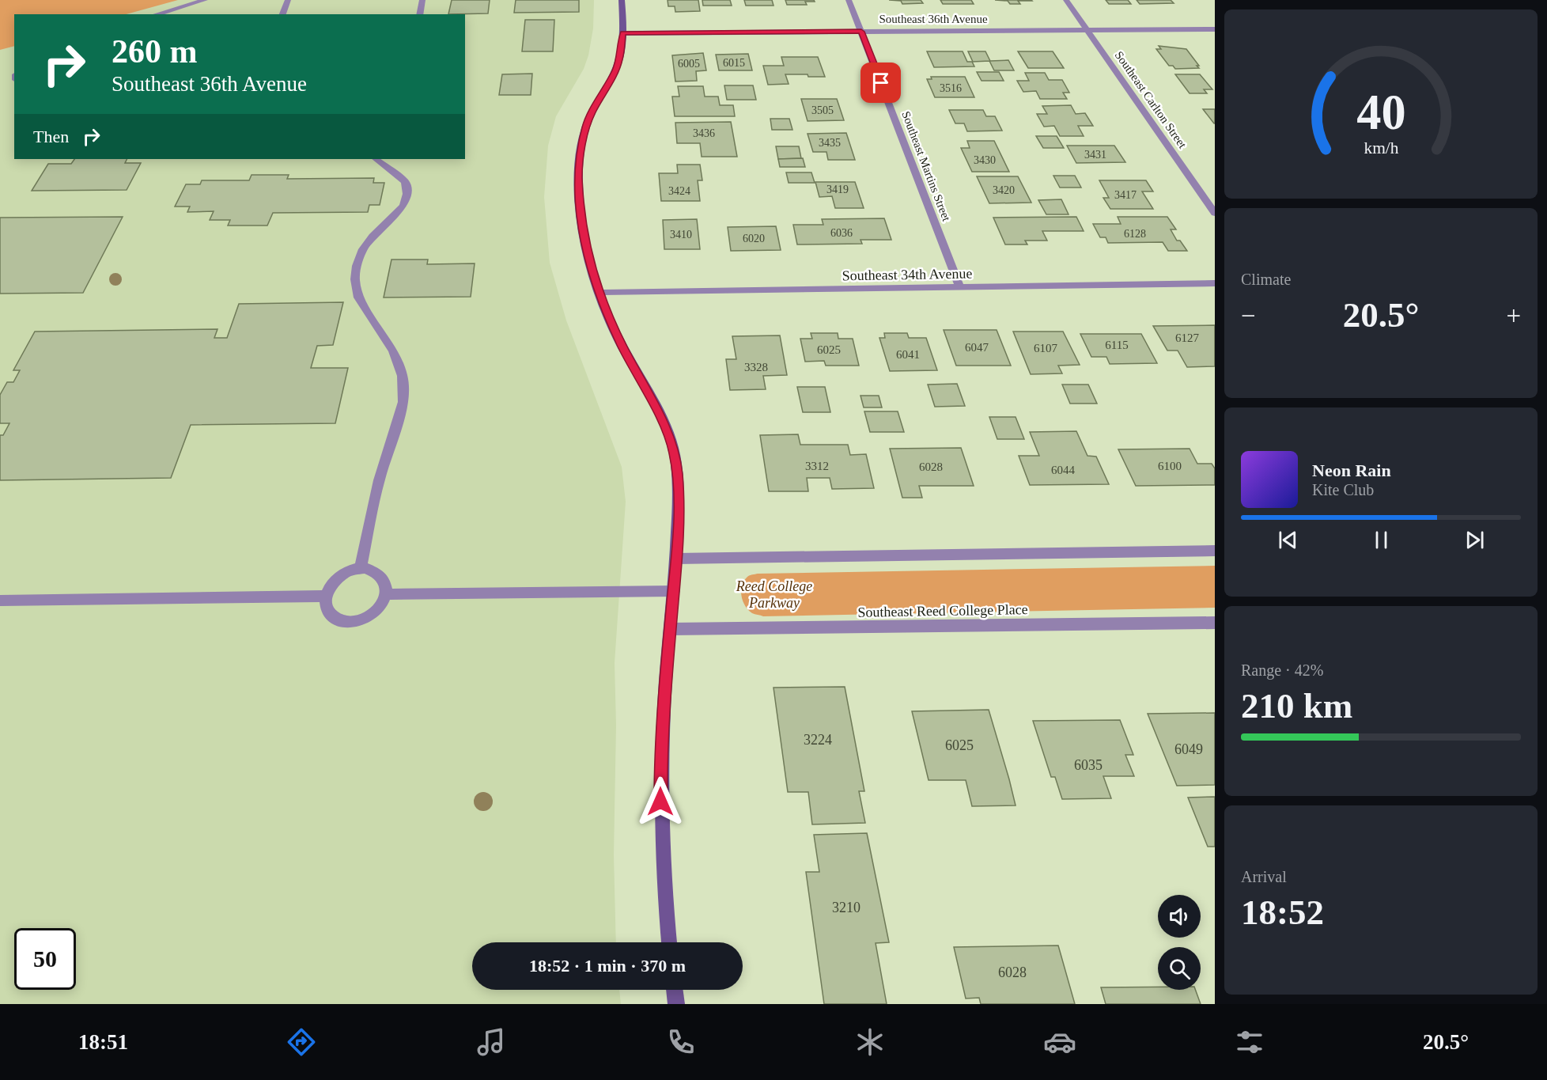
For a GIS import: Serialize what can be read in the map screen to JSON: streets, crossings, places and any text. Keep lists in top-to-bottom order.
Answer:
{
  "streets": {
    "street": [
      "Southeast 36th Avenue",
      "Southeast Carlton Street",
      "Southeast Martins Street",
      "Southeast 34th Avenue",
      "Southeast Reed College Place"
    ]
  },
  "crossings": [
    ["Southeast 36th Avenue", "Southeast Carlton Street"],
    ["Southeast 36th Avenue", "Southeast Martins Street"],
    ["Southeast Martins Street", "Southeast 34th Avenue"]
  ],
  "parks": ["Reed College Parkway"],
  "house_numbers": [
    "6015",
    "6005",
    "3516",
    "3505",
    "3436",
    "3435",
    "3431",
    "3430",
    "3419",
    "3420",
    "3424",
    "3417",
    "6036",
    "6128",
    "3410",
    "6020",
    "6127",
    "6115",
    "6047",
    "6107",
    "6025",
    "6041",
    "3328",
    "3312",
    "6100",
    "6028",
    "6044",
    "3224",
    "6025",
    "6049",
    "6035",
    "3210",
    "6028"
  ],
  "page": {
    "turn": ["260 m", "Southeast 36th Avenue"],
    "then": "Then",
    "tile": [
      "Climate",
      ["Range · 42%", "210 km"],
      ["Arrival", "18:52"]
    ],
    "heat": ["−", "20.5°", "+"],
    "song": ["Neon Rain", "Kite Club"],
    "limit": "50",
    "trip": "18:52 · 1 min · 370 m",
    "tabs": ["18:51", "20.5°"],
    "gauge": ["40", "km/h"]
  }
}
